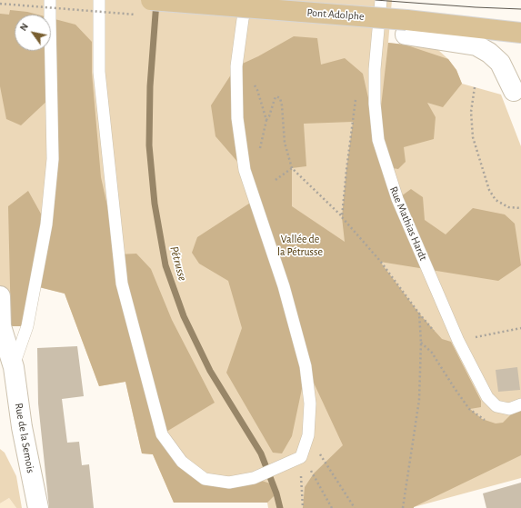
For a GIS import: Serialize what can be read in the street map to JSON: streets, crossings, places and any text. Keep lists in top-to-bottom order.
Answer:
{
  "streets": {
    "main road": ["Pont Adolphe"],
    "street": ["Rue de la Semois"],
    "lane": ["Rue Mathias Hardt"]
  },
  "water": ["Pétrusse"],
  "parks": ["Vallée de la Pétrusse"],
  "north": "top left"
}
